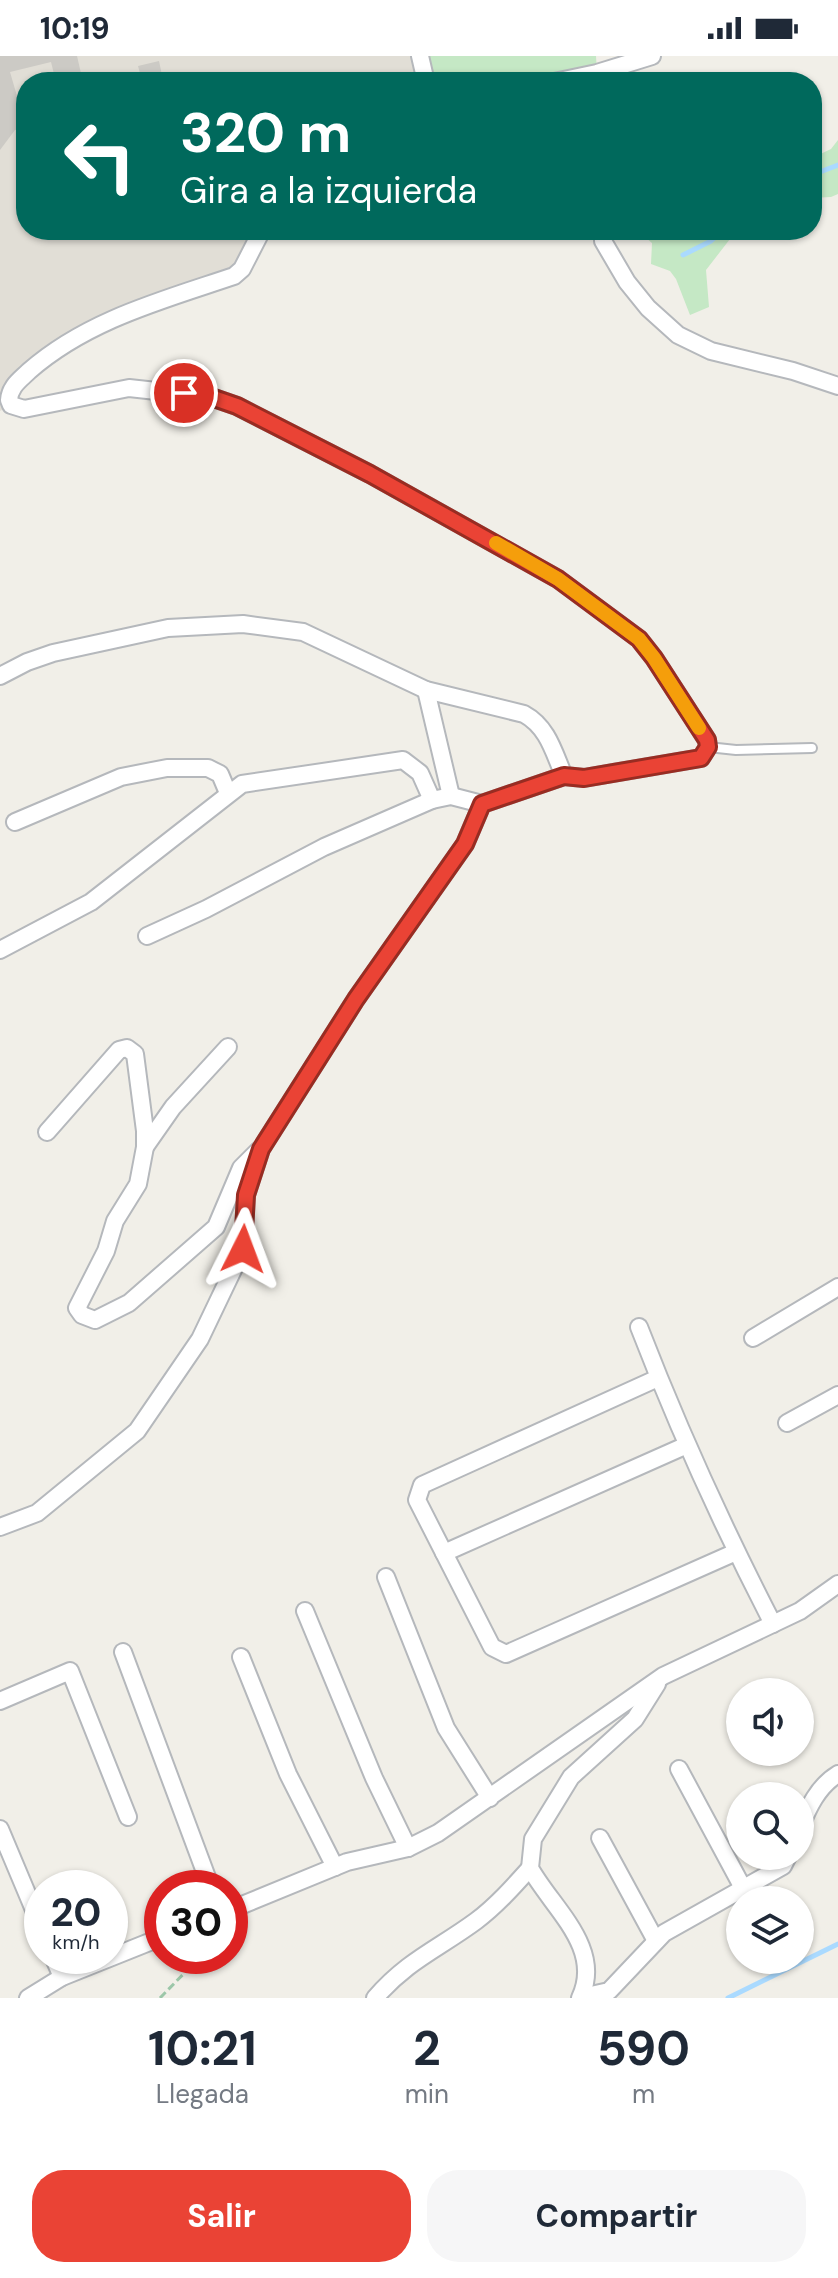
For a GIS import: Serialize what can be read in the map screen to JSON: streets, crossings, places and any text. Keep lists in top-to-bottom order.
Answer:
{
  "page": {
    "status": "10:19",
    "turn": ["320 m", "Gira a la izquierda"],
    "speed": "20 km/h",
    "limit": "30",
    "eta": [
      "10:21",
      "Llegada",
      "2",
      "min",
      "590",
      "m"
    ],
    "buttons": ["Salir", "Compartir"]
  }
}
